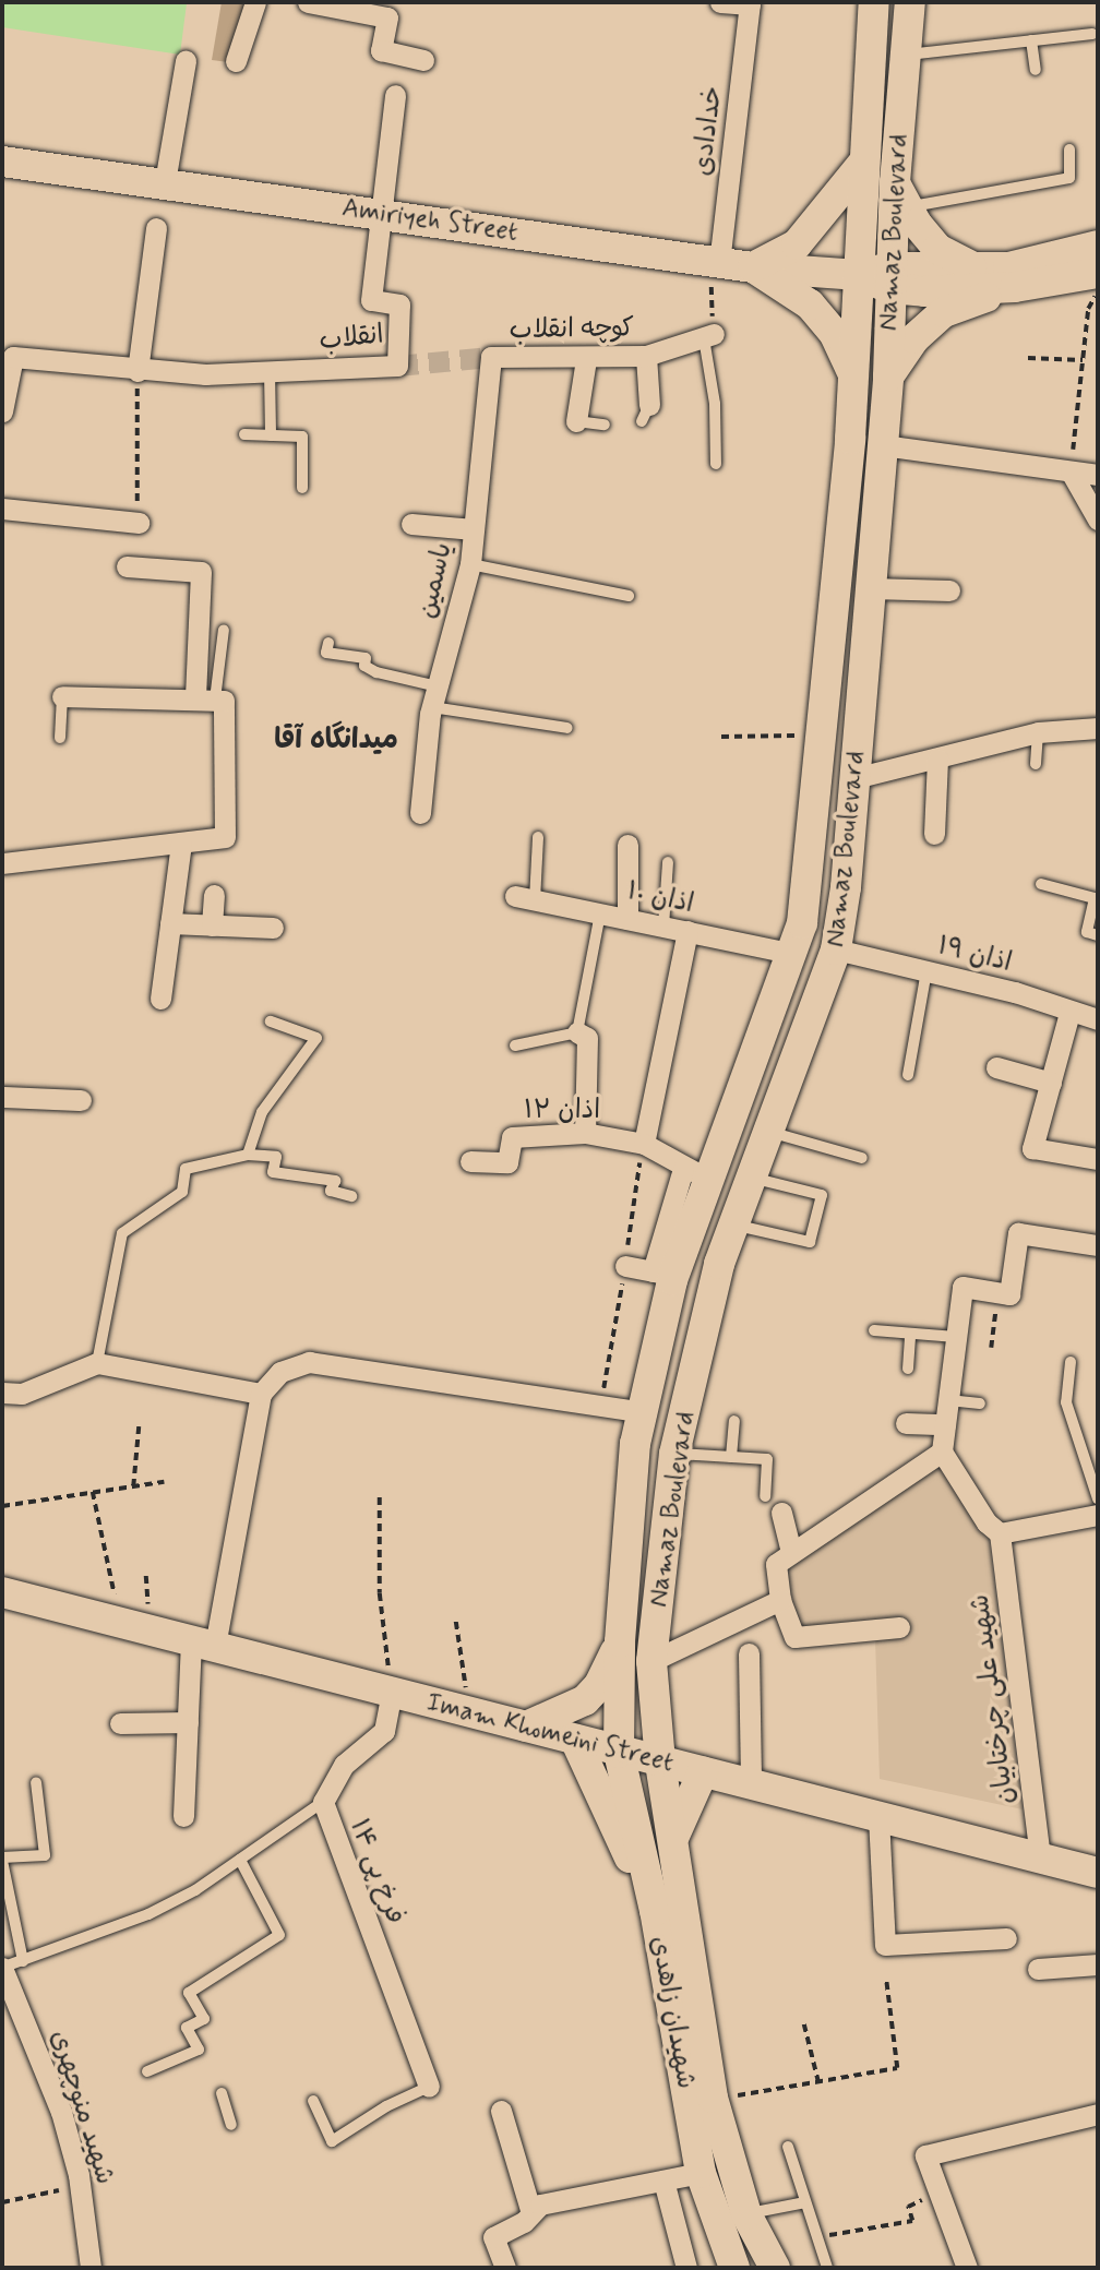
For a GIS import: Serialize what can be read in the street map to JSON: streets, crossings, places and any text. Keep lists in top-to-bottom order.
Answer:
{
  "streets": {
    "main road": [
      "Amiriyeh Street",
      "Namaz Boulevard",
      "Imam Khomeini Street",
      "شهیدان زاهدی"
    ],
    "street": [
      "خدادادی",
      "کوچه انقلاب",
      "انقلاب",
      "یاسمین",
      "اذان ۱۰",
      "اذان ۱۹",
      "اذان ۱۲",
      "شهید علی چرختابیان",
      "فرخ پی ۱۴",
      "شهید منوچهری"
    ]
  },
  "crossings": [
    ["خدادادی", "Amiriyeh Street"],
    ["Amiriyeh Street", "Namaz Boulevard"],
    ["Amiriyeh Street", "انقلاب"],
    ["Namaz Boulevard", "اذان ۱۰"],
    ["Namaz Boulevard", "اذان ۱۹"],
    ["Namaz Boulevard", "اذان ۱۲"],
    ["Namaz Boulevard", "Imam Khomeini Street"],
    ["Namaz Boulevard", "شهیدان زاهدی"],
    ["کوچه انقلاب", "یاسمین"],
    ["شهید علی چرختابیان", "Imam Khomeini Street"],
    ["Imam Khomeini Street", "فرخ پی ۱۴"],
    ["Imam Khomeini Street", "شهیدان زاهدی"]
  ],
  "districts": ["میدانگاه آقا"]
}
